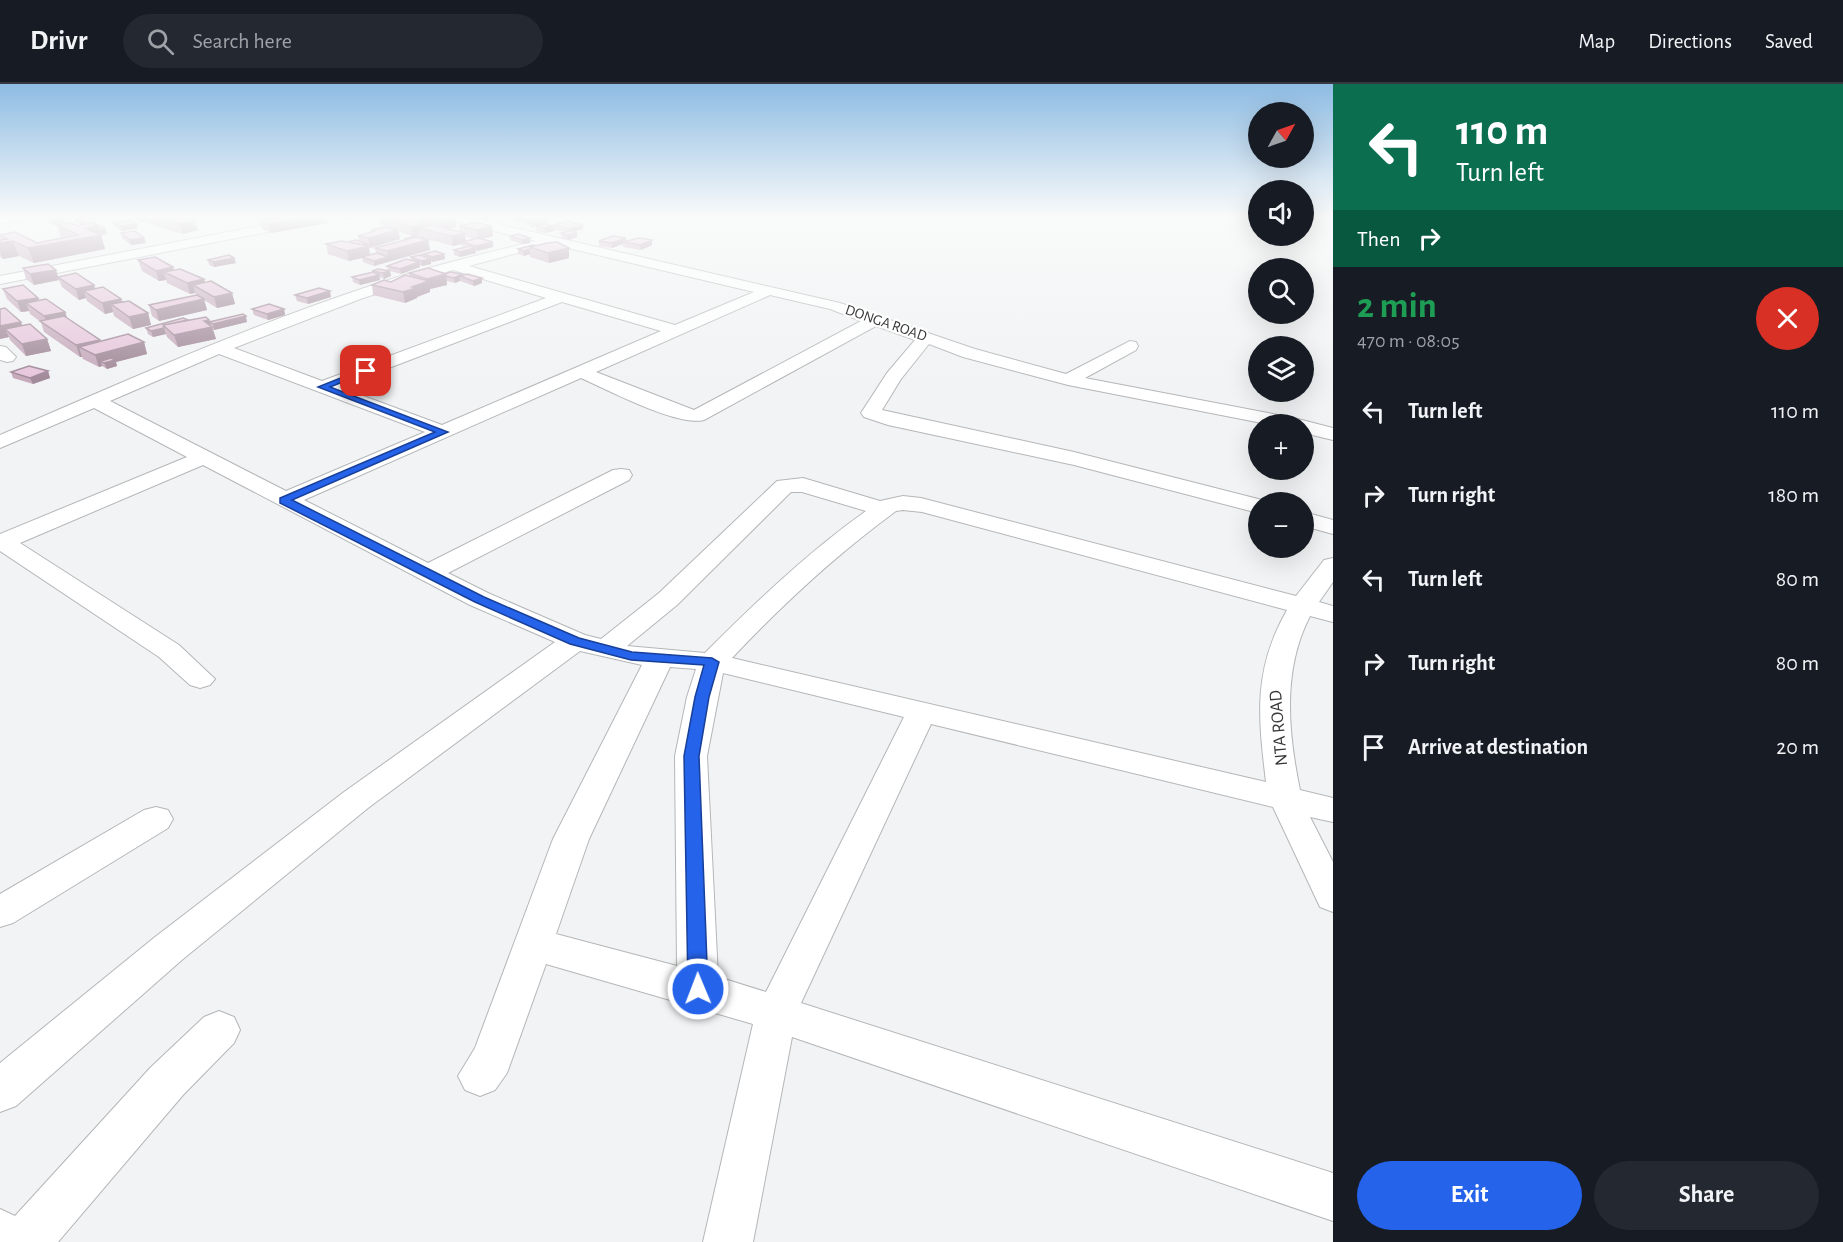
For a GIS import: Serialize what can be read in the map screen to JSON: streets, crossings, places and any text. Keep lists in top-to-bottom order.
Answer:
{
  "streets": {
    "street": ["DONGA ROAD", "NTA ROAD"]
  },
  "north": "top right",
  "page": {
    "header": "Drivr",
    "search": "Search here",
    "nav": ["Map", "Directions", "Saved"],
    "turn": ["110 m", "Turn left"],
    "map_buttons": ["+", "−"],
    "then": "Then",
    "heading": ["2 min", "470 m · 08:05"],
    "list": [
      {
        "name": "Turn left",
        "value": "110 m"
      },
      {
        "name": "Turn right",
        "value": "180 m"
      },
      {
        "name": "Turn left",
        "value": "80 m"
      },
      {
        "name": "Turn right",
        "value": "80 m"
      },
      {
        "name": "Arrive at destination",
        "value": "20 m"
      }
    ],
    "buttons": ["Exit", "Share"]
  }
}
